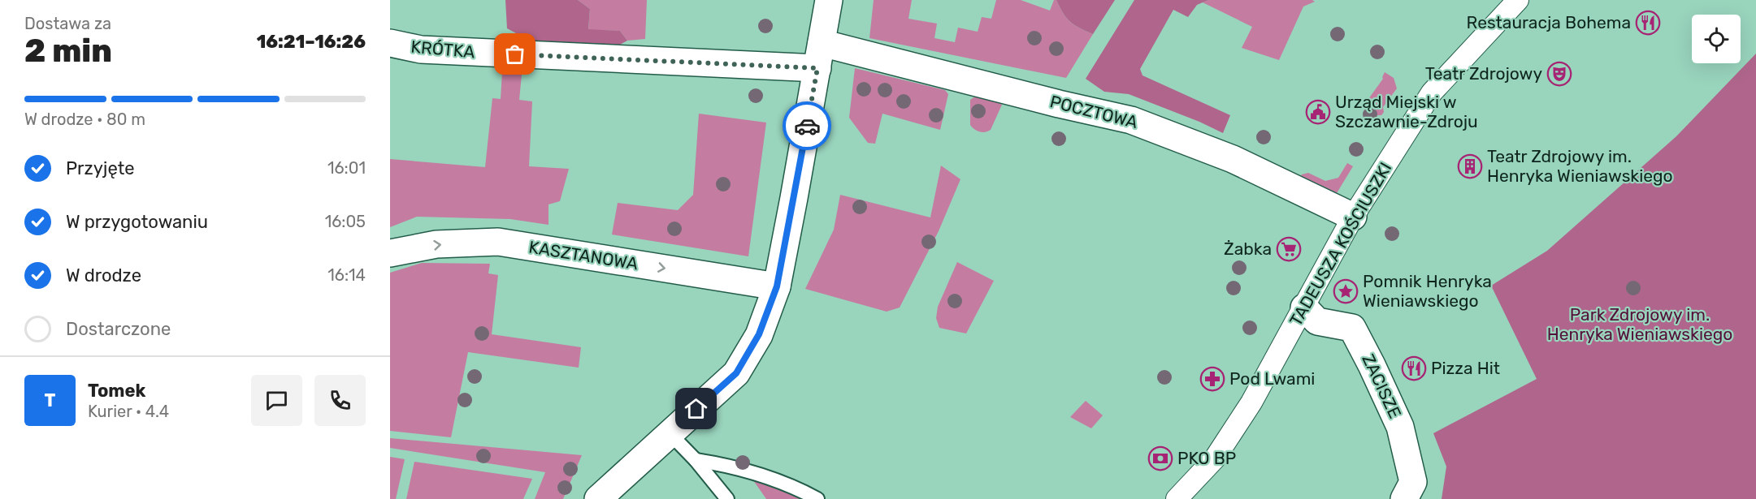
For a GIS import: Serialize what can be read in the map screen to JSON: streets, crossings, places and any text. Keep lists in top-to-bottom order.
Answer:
{
  "streets": {
    "street": [
      "KRÓTKA",
      "POCZTOWA",
      "TADEUSZA KOŚCIUSZKI",
      "KASZTANOWA",
      "ZACISZE"
    ]
  },
  "crossings": [
    ["KRÓTKA", "POCZTOWA"],
    ["POCZTOWA", "TADEUSZA KOŚCIUSZKI"],
    ["TADEUSZA KOŚCIUSZKI", "ZACISZE"]
  ],
  "one_way": ["KASZTANOWA"],
  "parks": ["Park Zdrojowy im. Henryka Wieniawskiego"],
  "places": {
    "restaurant": ["Restauracja Bohema", "Pizza Hit"],
    "theatre": ["Teatr Zdrojowy"],
    "public building": ["Urząd Miejski w Szczawnie-Zdroju"],
    "building": ["Teatr Zdrojowy im. Henryka Wieniawskiego"],
    "supermarket": ["Żabka"],
    "place": ["Pomnik Henryka Wieniawskiego"],
    "pharmacy": ["Pod Lwami"],
    "bank": ["PKO BP"]
  },
  "page": {
    "heading": ["2 min", "Dostawa za", "16:21–16:26"],
    "panel": ["Tomek", "Kurier · 4.4"],
    "bar": "W drodze · 80 m",
    "list": [
      ["Przyjęte", "16:01"],
      ["W przygotowaniu", "16:05"],
      ["W drodze", "16:14"],
      "Dostarczone"
    ],
    "round": "T"
  }
}
